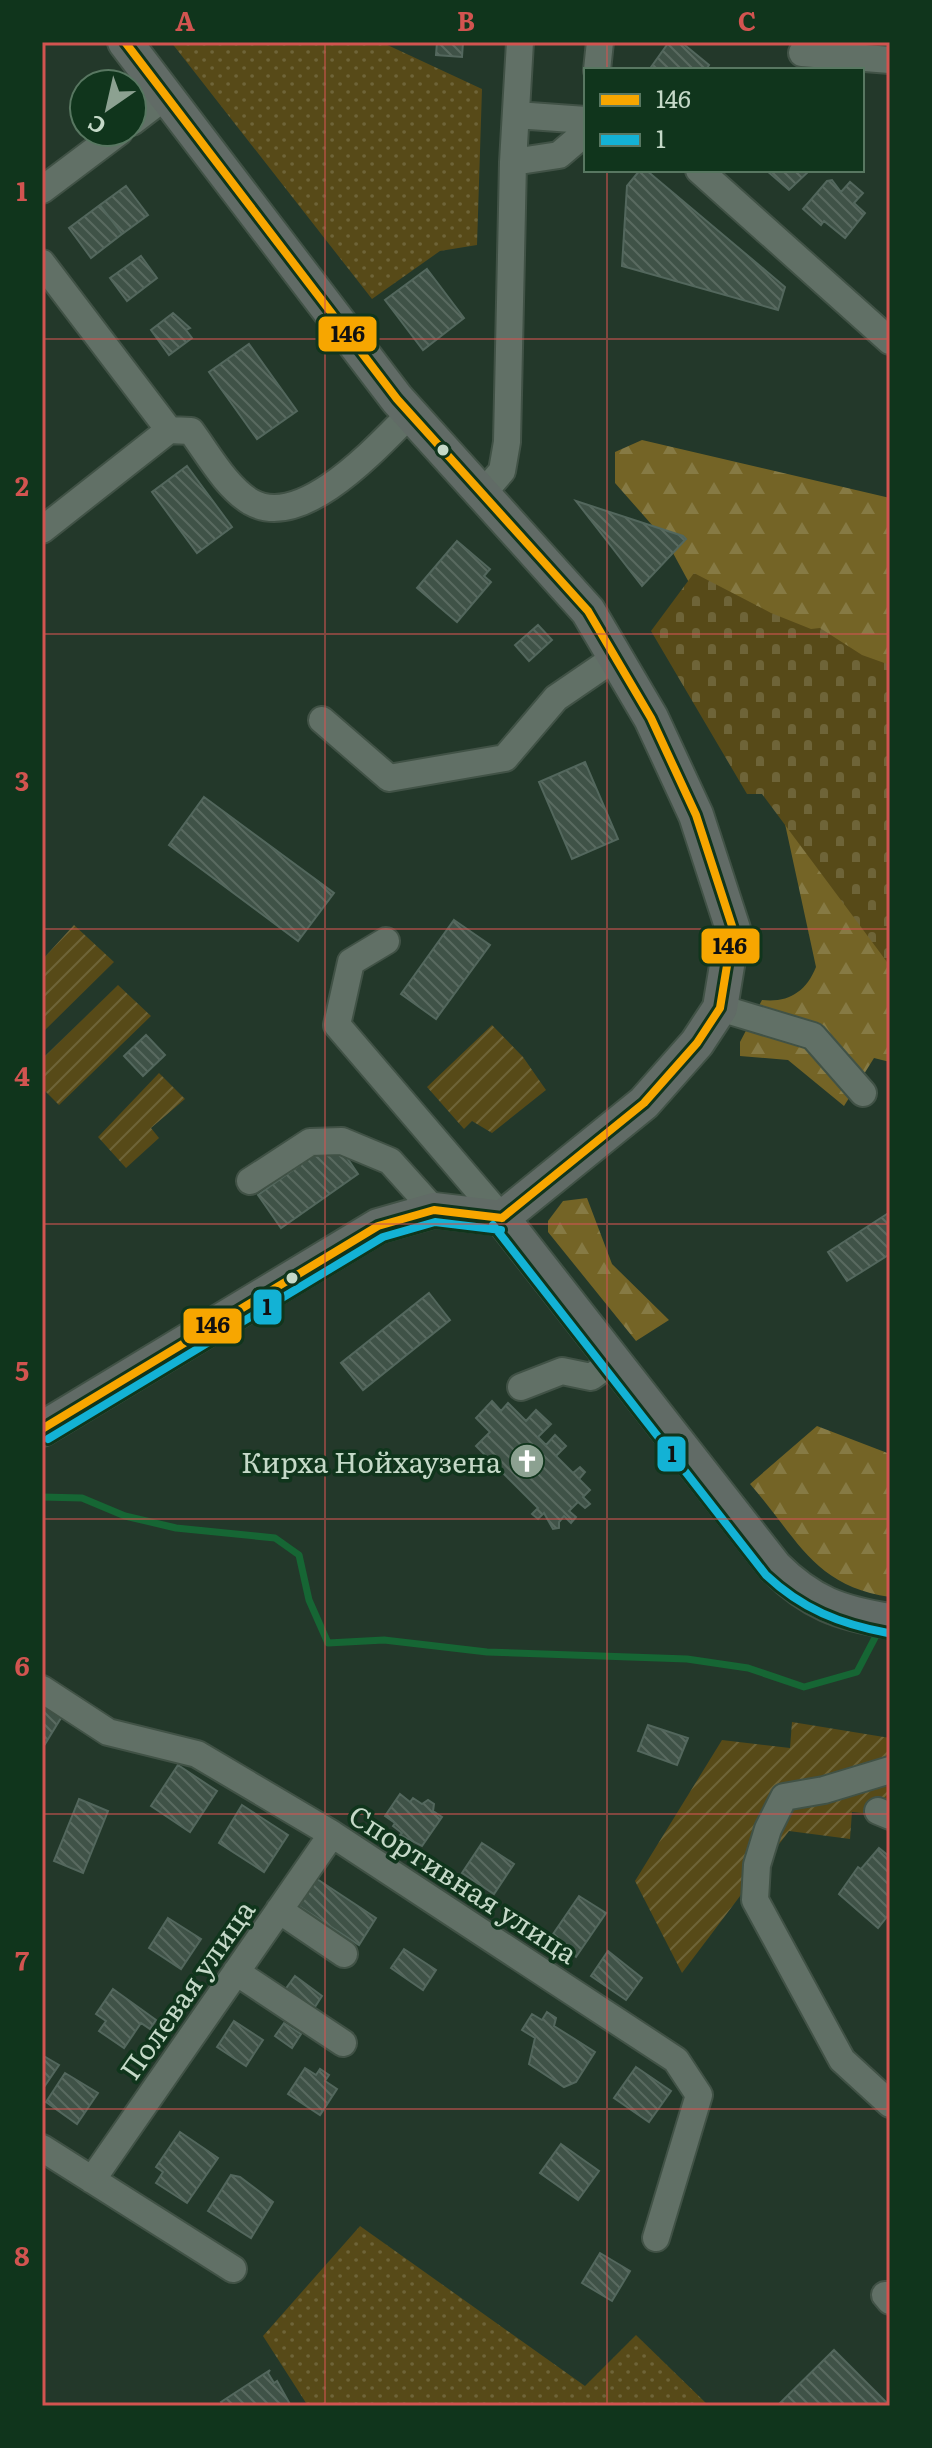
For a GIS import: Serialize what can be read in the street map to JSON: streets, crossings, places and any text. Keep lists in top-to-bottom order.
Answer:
{
  "streets": {
    "street": ["Спортивная улица", "Полевая улица"]
  },
  "crossings": [
    ["Спортивная улица", "Полевая улица"]
  ],
  "places": {
    "church": ["Кирха Нойхаузена"]
  },
  "lines": ["transit line 146", "transit line 1"],
  "legend": ["146", "1"],
  "north": "bottom left",
  "grid": {
    "columns": ["A", "B", "C"],
    "rows": [
      "1",
      "2",
      "3",
      "4",
      "5",
      "6",
      "7",
      "8"
    ]
  }
}
